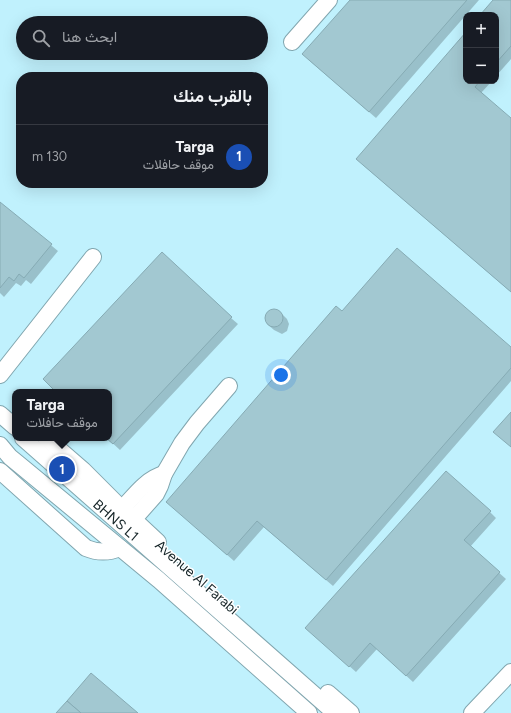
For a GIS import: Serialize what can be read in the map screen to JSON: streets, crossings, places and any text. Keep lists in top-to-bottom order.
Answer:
{
  "streets": {
    "street": ["BHNS L1", "Avenue Al Farabi"]
  },
  "page": {
    "map_buttons": ["+", "−"],
    "search": "ابحث هنا",
    "heading": "بالقرب منك",
    "list": [
      {
        "mark": "1",
        "name": "Targa",
        "note": "موقف حافلات",
        "value": "130 m"
      }
    ],
    "popup": ["Targa", "موقف حافلات"],
    "pins": "1"
  }
}
